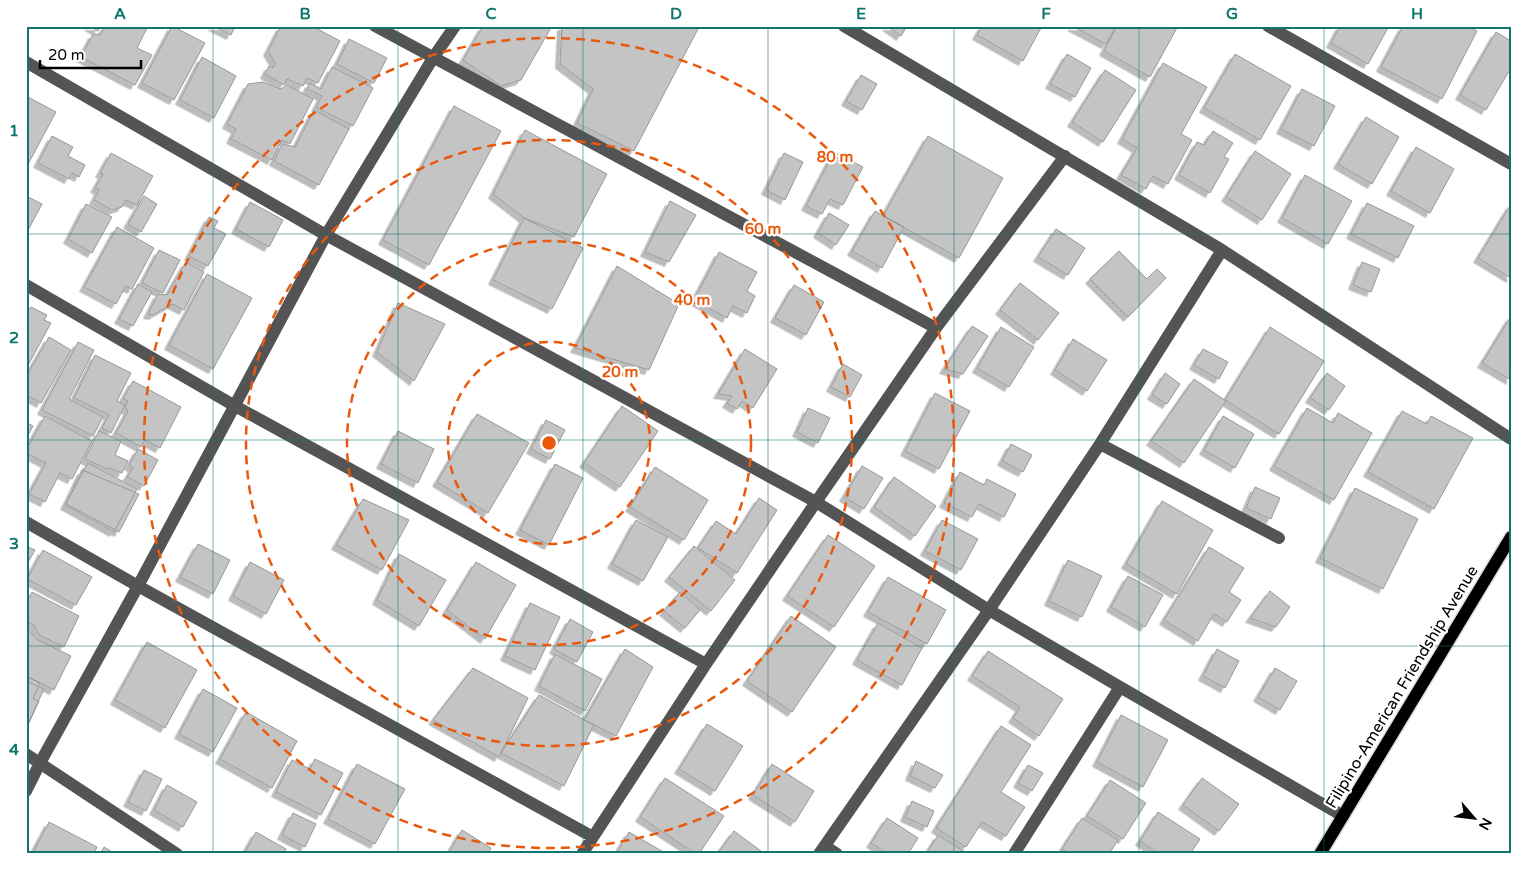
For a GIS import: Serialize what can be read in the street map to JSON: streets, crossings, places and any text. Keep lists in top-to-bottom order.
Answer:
{
  "streets": {
    "main road": ["Filipino-American Friendship Avenue"]
  },
  "scale_bar": "20 m",
  "north": "bottom right",
  "grid": {
    "columns": [
      "A",
      "B",
      "C",
      "D",
      "E",
      "F",
      "G",
      "H"
    ],
    "rows": [
      "1",
      "2",
      "3",
      "4"
    ]
  },
  "rings": [
    "80 m",
    "60 m",
    "40 m",
    "20 m"
  ]
}
